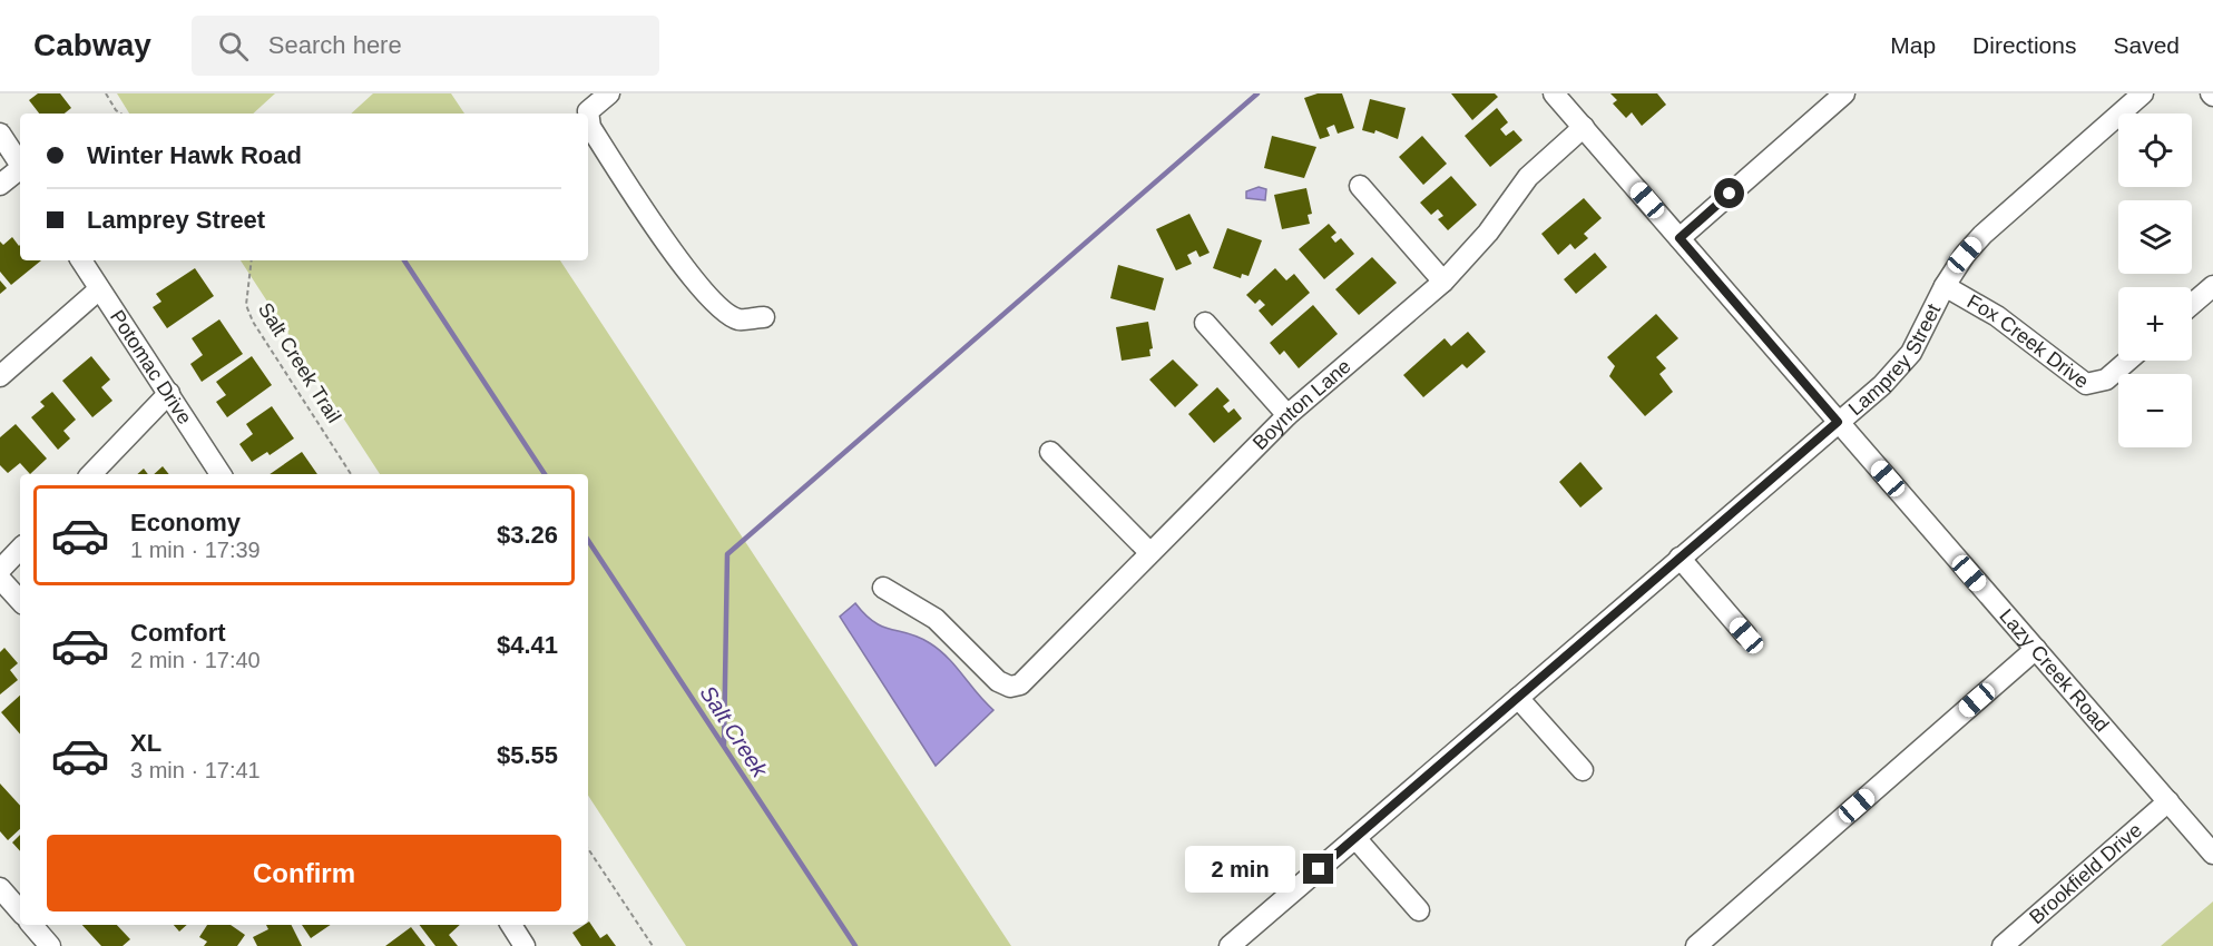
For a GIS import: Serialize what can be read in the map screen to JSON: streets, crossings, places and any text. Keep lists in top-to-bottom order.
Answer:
{
  "streets": {
    "street": [
      "Fox Creek Drive",
      "Lamprey Street",
      "Potomac Drive",
      "Boynton Lane",
      "Lazy Creek Road",
      "Brookfield Drive"
    ],
    "path": ["Salt Creek Trail"]
  },
  "crossings": [
    ["Fox Creek Drive", "Lamprey Street"],
    ["Lamprey Street", "Lazy Creek Road"],
    ["Boynton Lane", "Lazy Creek Road"],
    ["Lazy Creek Road", "Brookfield Drive"]
  ],
  "water": ["Salt Creek"],
  "page": {
    "header": "Cabway",
    "search": "Search here",
    "nav": ["Map", "Directions", "Saved"],
    "map_buttons": ["+", "−"],
    "banner": ["Winter Hawk Road", "Lamprey Street"],
    "list": [
      {
        "name": "Economy",
        "note": "1 min · 17:39",
        "value": "$3.26"
      },
      {
        "name": "Comfort",
        "note": "2 min · 17:40",
        "value": "$4.41"
      },
      {
        "name": "XL",
        "note": "3 min · 17:41",
        "value": "$5.55"
      }
    ],
    "buttons": "Confirm",
    "bubble": "2 min"
  }
}
